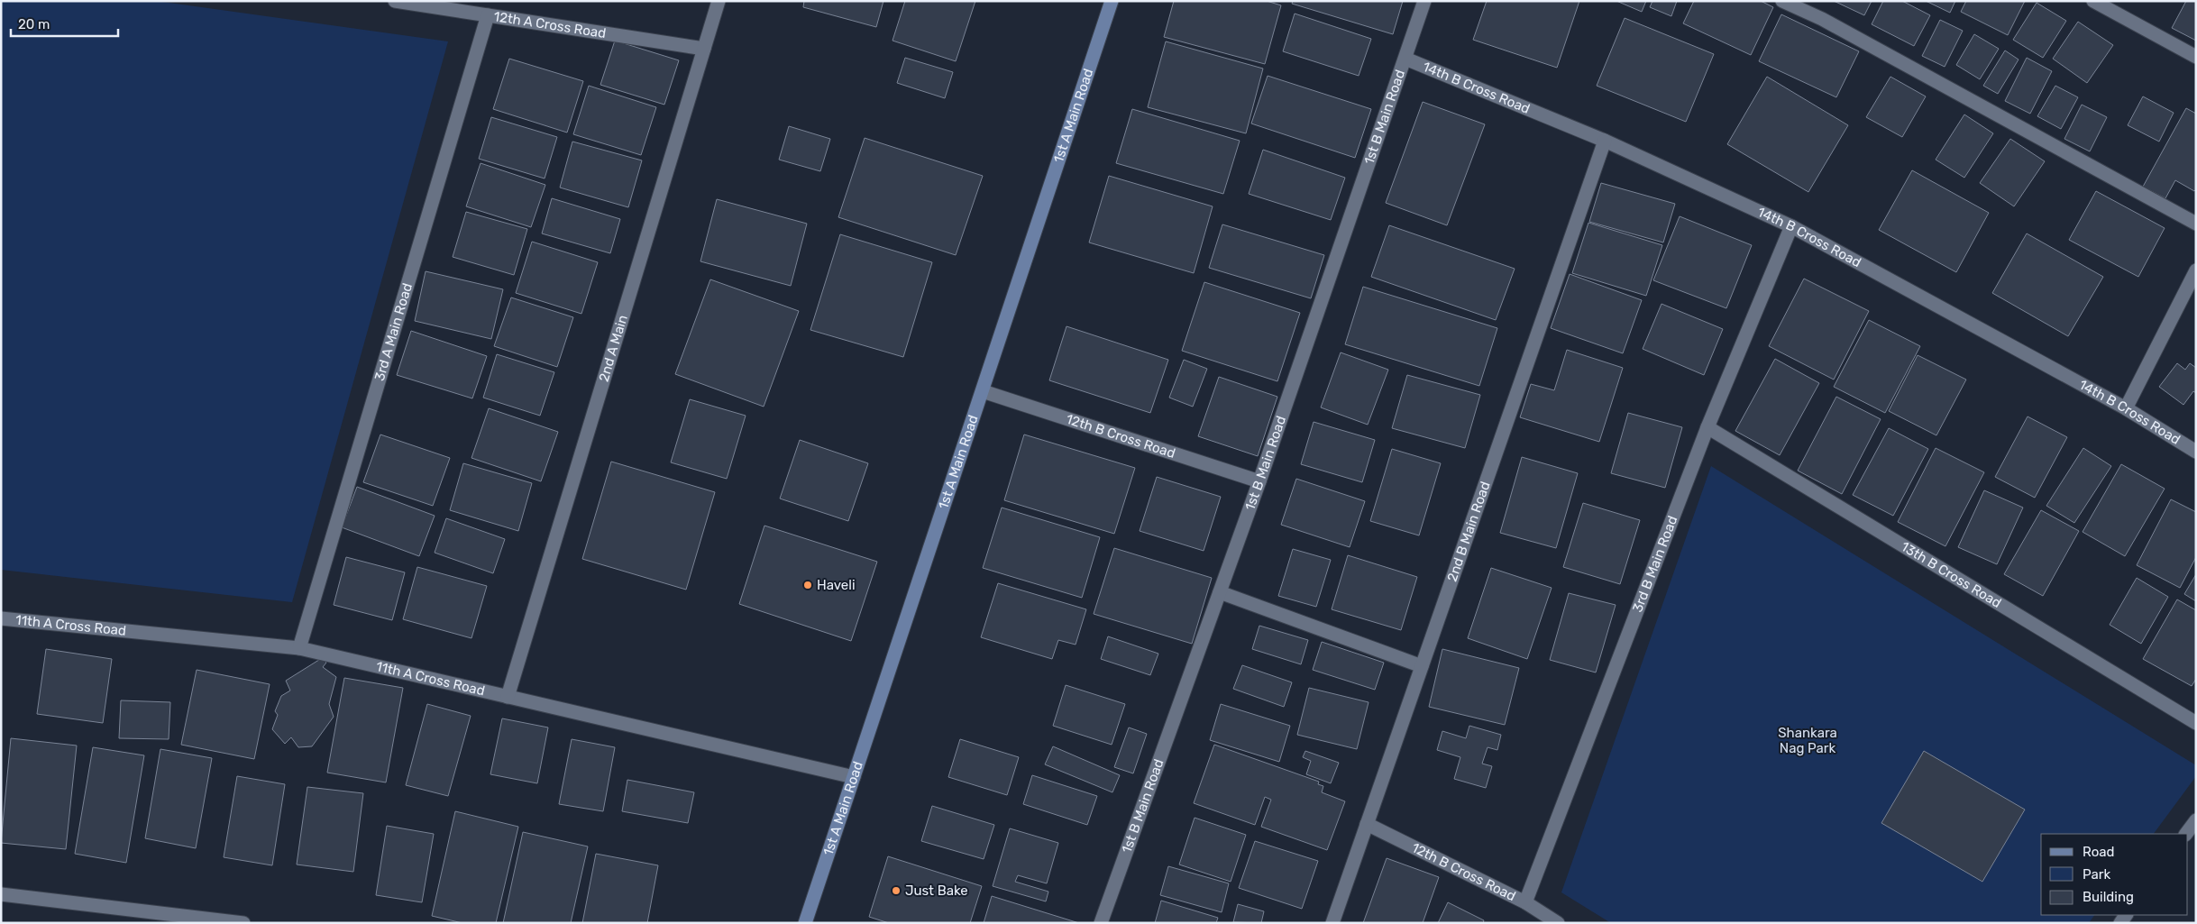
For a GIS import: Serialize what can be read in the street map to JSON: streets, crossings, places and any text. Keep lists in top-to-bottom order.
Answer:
{
  "streets": {
    "street": [
      "12th A Cross Road",
      "14th B Cross Road",
      "1st A Main Road",
      "1st B Main Road",
      "3rd A Main Road",
      "2nd A Main",
      "12th B Cross Road",
      "2nd B Main Road",
      "3rd B Main Road",
      "13th B Cross Road",
      "11th A Cross Road"
    ]
  },
  "crossings": [
    ["12th A Cross Road", "3rd A Main Road"],
    ["12th A Cross Road", "2nd A Main"],
    ["14th B Cross Road", "1st B Main Road"],
    ["14th B Cross Road", "2nd B Main Road"],
    ["14th B Cross Road", "3rd B Main Road"],
    ["1st A Main Road", "12th B Cross Road"],
    ["1st A Main Road", "11th A Cross Road"],
    ["1st B Main Road", "12th B Cross Road"],
    ["3rd A Main Road", "11th A Cross Road"],
    ["2nd A Main", "11th A Cross Road"],
    ["12th B Cross Road", "2nd B Main Road"],
    ["12th B Cross Road", "3rd B Main Road"],
    ["3rd B Main Road", "13th B Cross Road"]
  ],
  "parks": ["Shankara Nag Park"],
  "places": ["Haveli", "Just Bake"],
  "legend": ["Road", "Park", "Building"],
  "scale_bar": "20 m"
}
